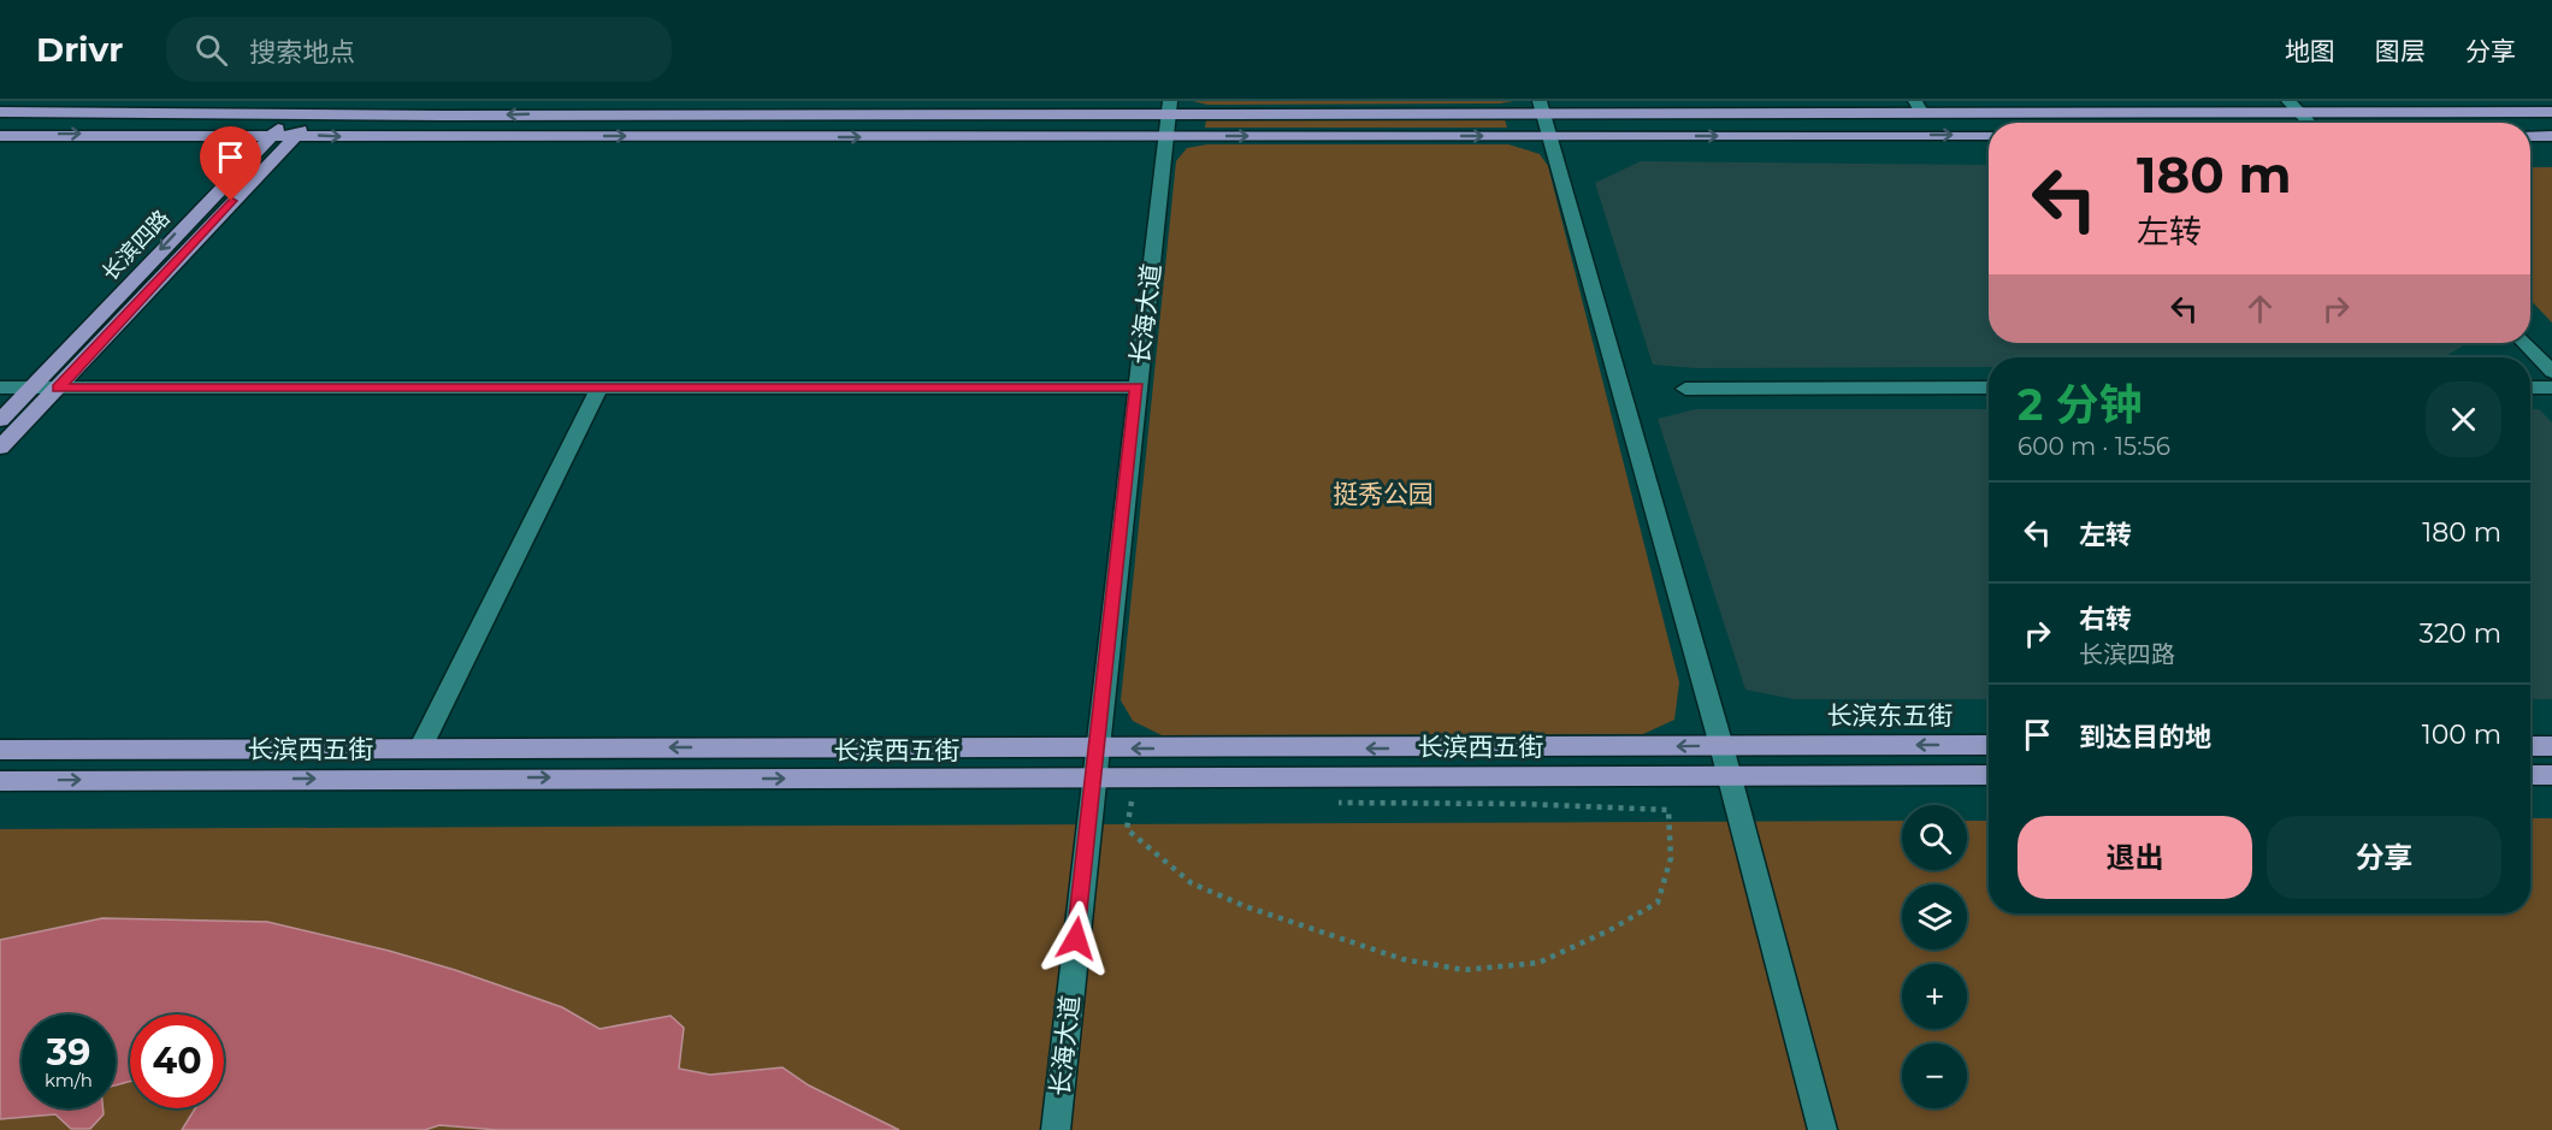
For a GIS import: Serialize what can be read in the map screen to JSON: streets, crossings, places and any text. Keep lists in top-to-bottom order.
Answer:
{
  "streets": {
    "main road": ["长滨四路", "长滨东五街", "长滨西五街"],
    "street": ["长海大道"]
  },
  "crossings": [
    ["长海大道", "长滨西五街"],
    ["长滨东五街", "长滨西五街"]
  ],
  "one_way": ["长滨东五街"],
  "parks": ["挺秀公园"],
  "page": {
    "header": "Drivr",
    "search": "搜索地点",
    "nav": ["地图", "图层", "分享"],
    "turn": ["180 m", "左转"],
    "heading": ["2 分钟", "600 m · 15:56"],
    "list": [
      {
        "name": "左转",
        "value": "180 m"
      },
      {
        "name": "右转",
        "note": "长滨四路",
        "value": "320 m"
      },
      {
        "name": "到达目的地",
        "value": "100 m"
      }
    ],
    "buttons": ["退出", "分享"],
    "map_buttons": ["+", "−"],
    "speed": "39 km/h",
    "limit": "40"
  }
}
